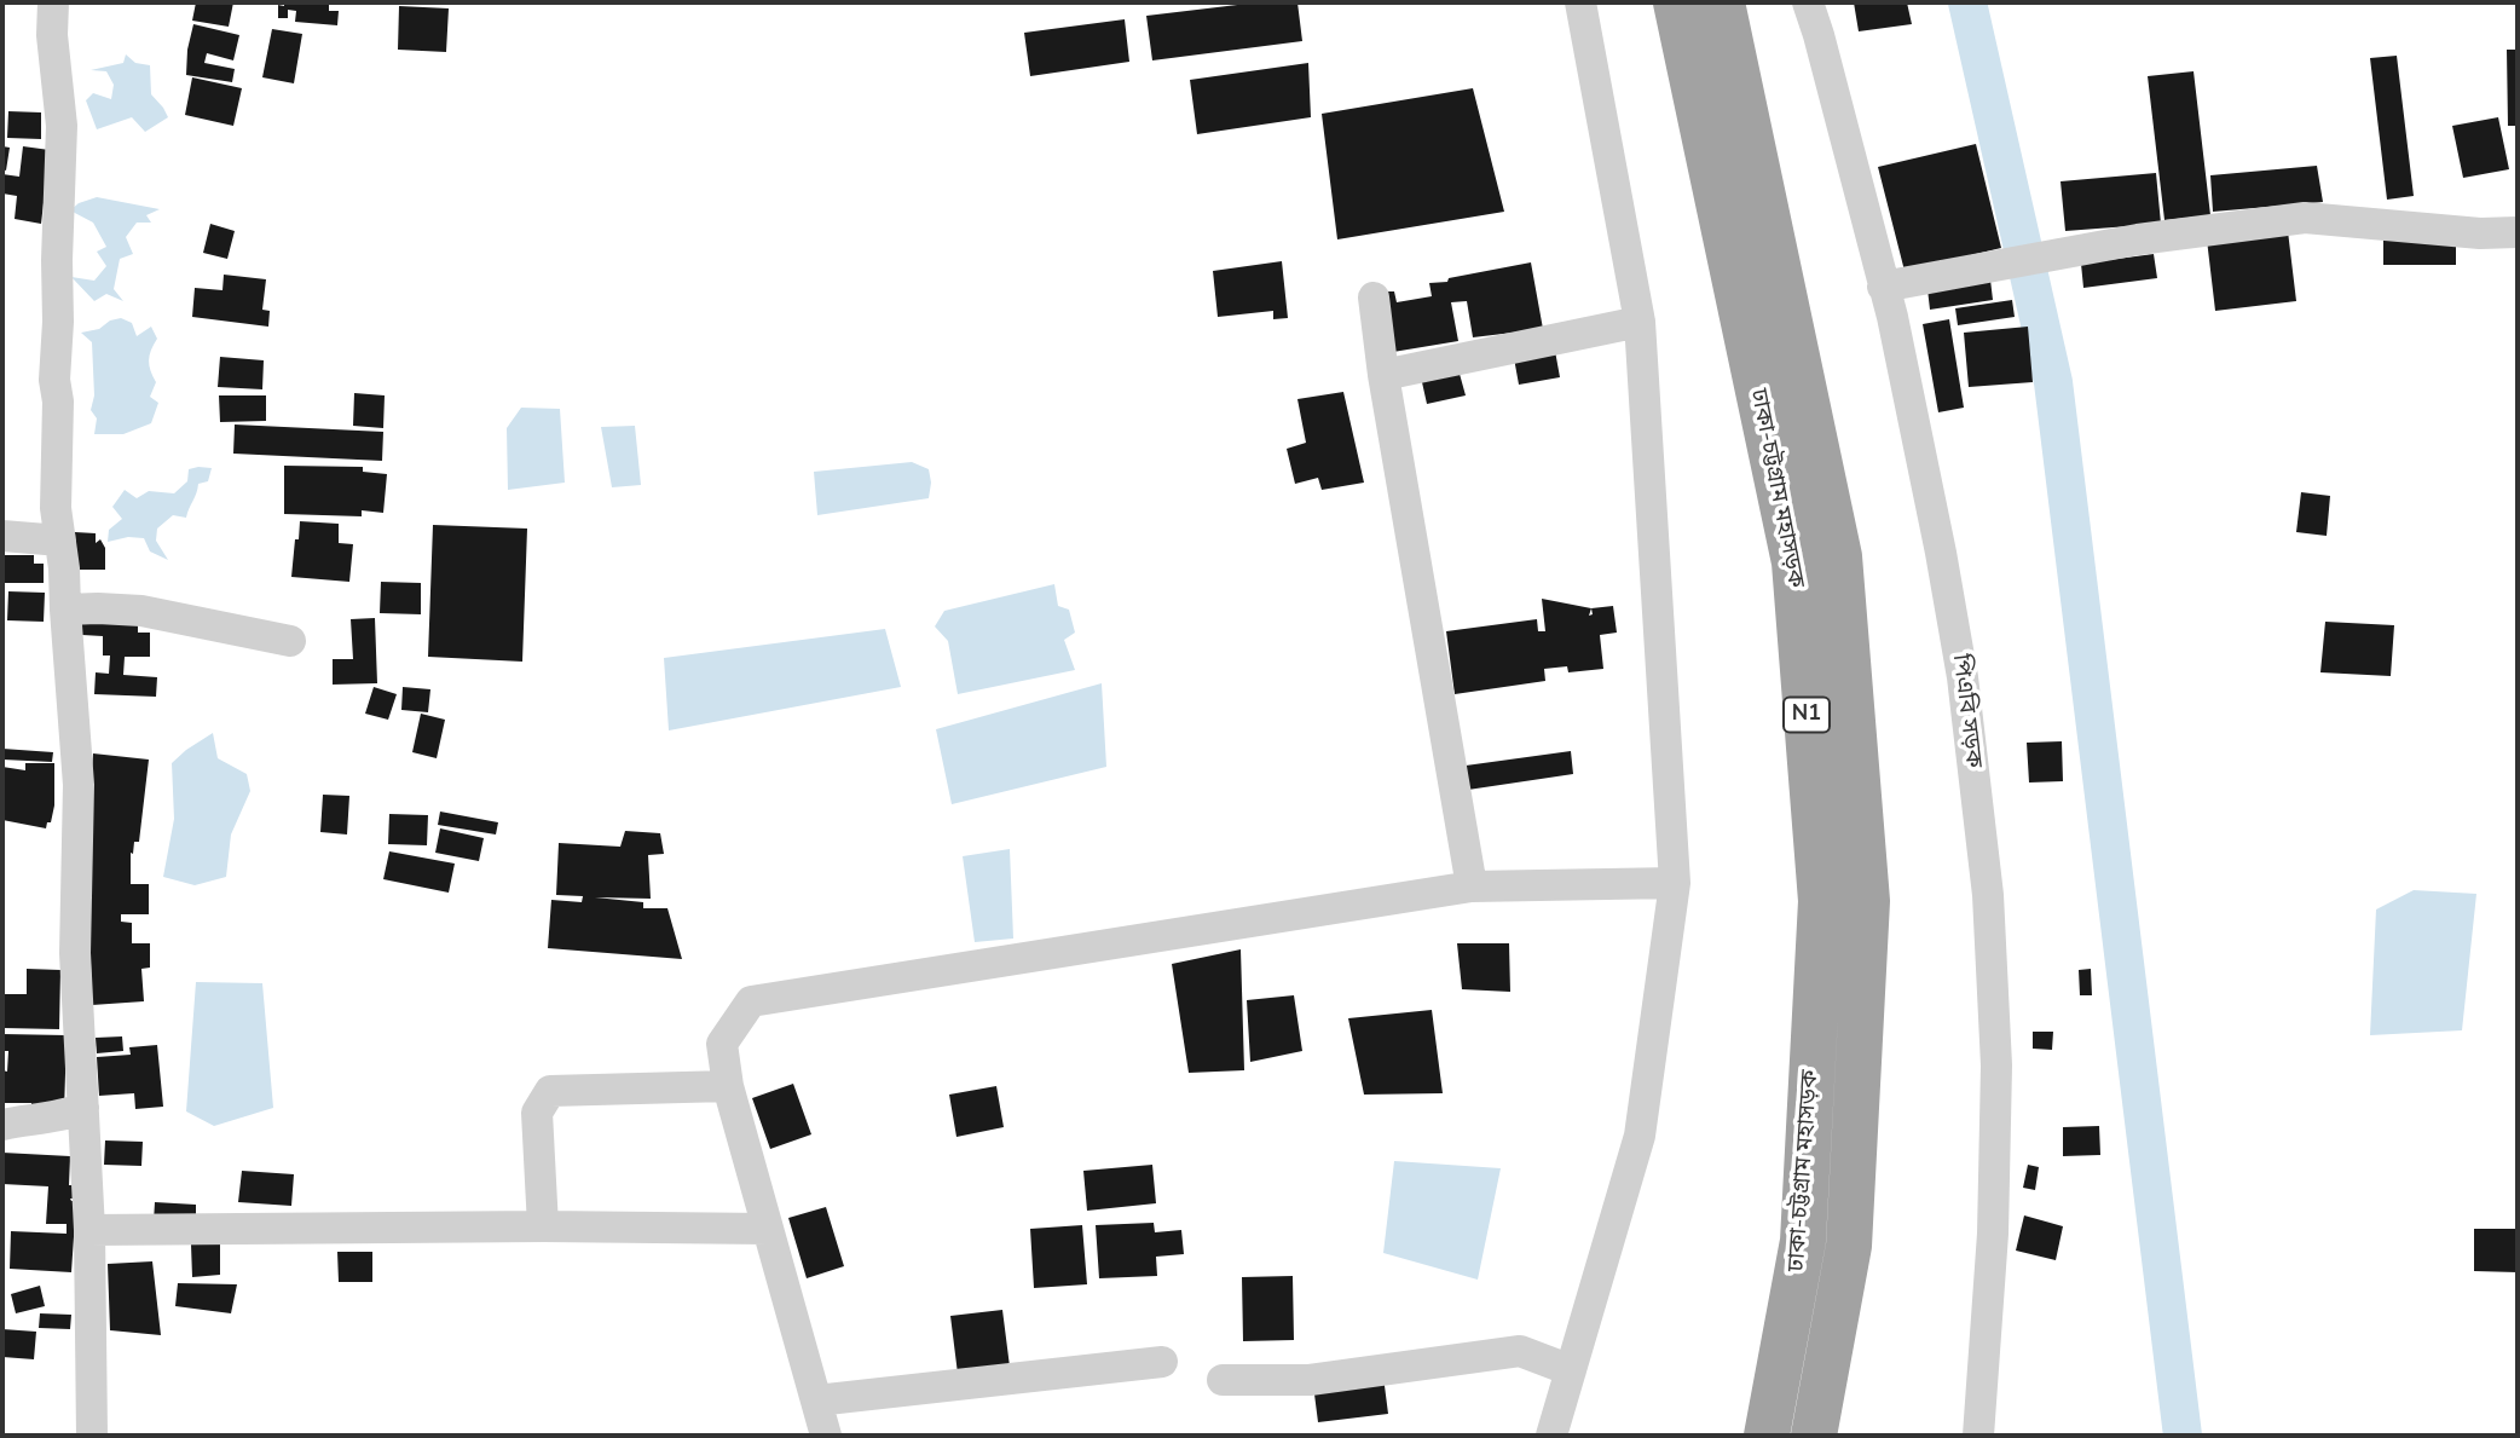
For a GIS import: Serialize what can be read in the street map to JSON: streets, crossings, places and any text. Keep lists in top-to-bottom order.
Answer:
{
  "streets": {
    "highway": ["ঢাকা-চট্টগ্রাম মহাসড়ক", "N1"],
    "street": ["পিএবি সড়ক"]
  }
}
